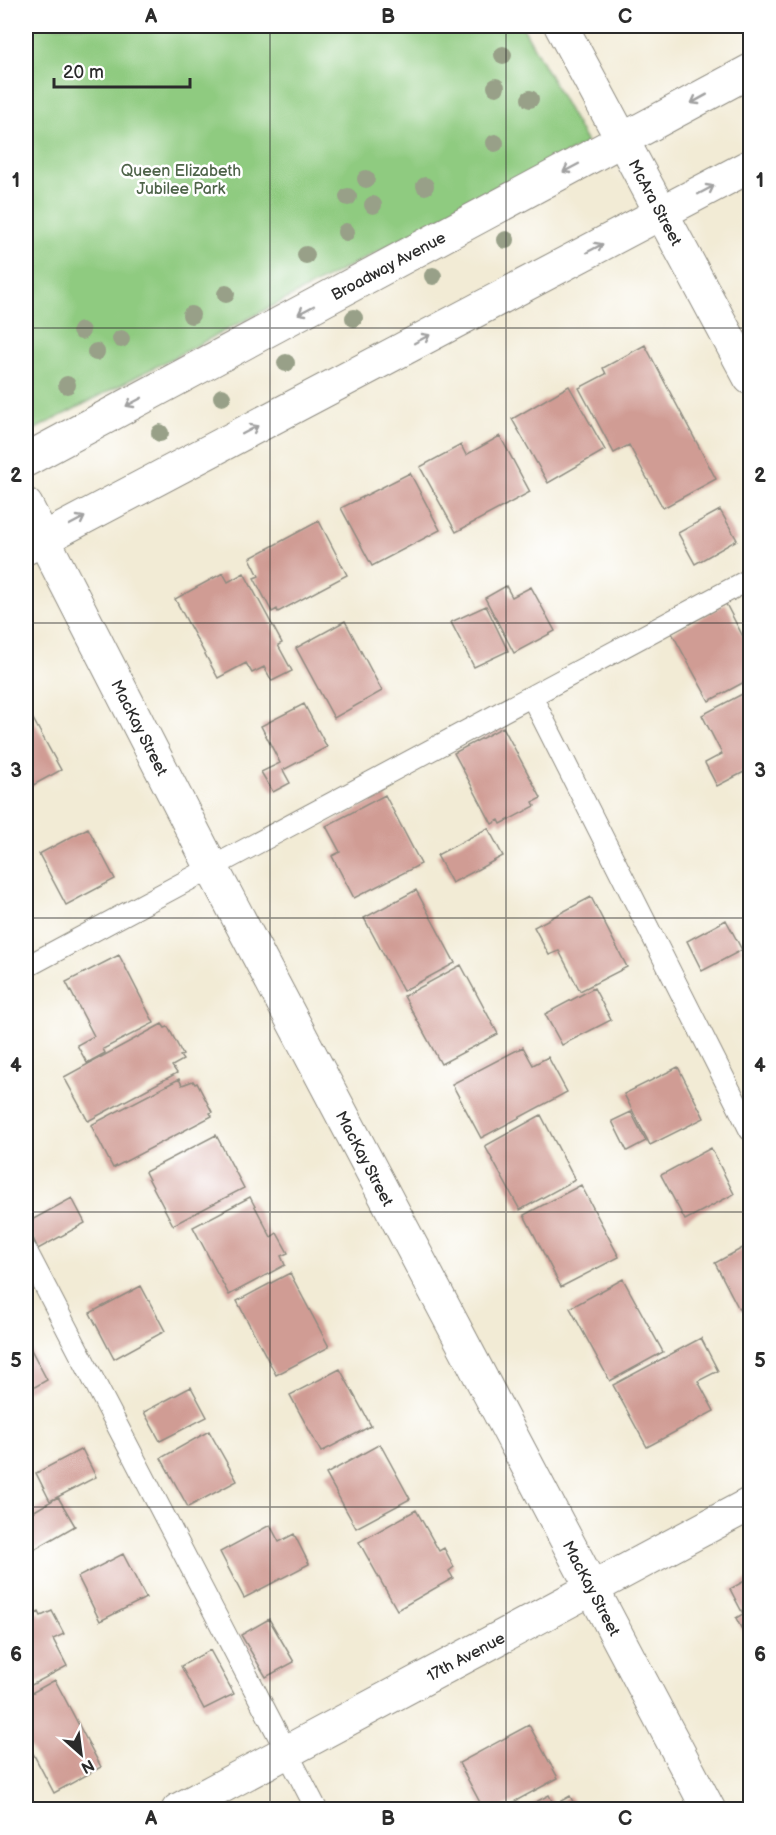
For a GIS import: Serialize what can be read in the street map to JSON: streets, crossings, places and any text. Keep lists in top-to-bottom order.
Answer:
{
  "streets": {
    "street": [
      "McAra Street",
      "Broadway Avenue",
      "MacKay Street",
      "17th Avenue"
    ]
  },
  "crossings": [
    ["McAra Street", "Broadway Avenue"],
    ["MacKay Street", "17th Avenue"]
  ],
  "parks": ["Queen Elizabeth Jubilee Park"],
  "scale_bar": "20 m",
  "north": "bottom right",
  "grid": {
    "columns": ["A", "B", "C"],
    "rows": [
      "1",
      "2",
      "3",
      "4",
      "5",
      "6"
    ]
  }
}
